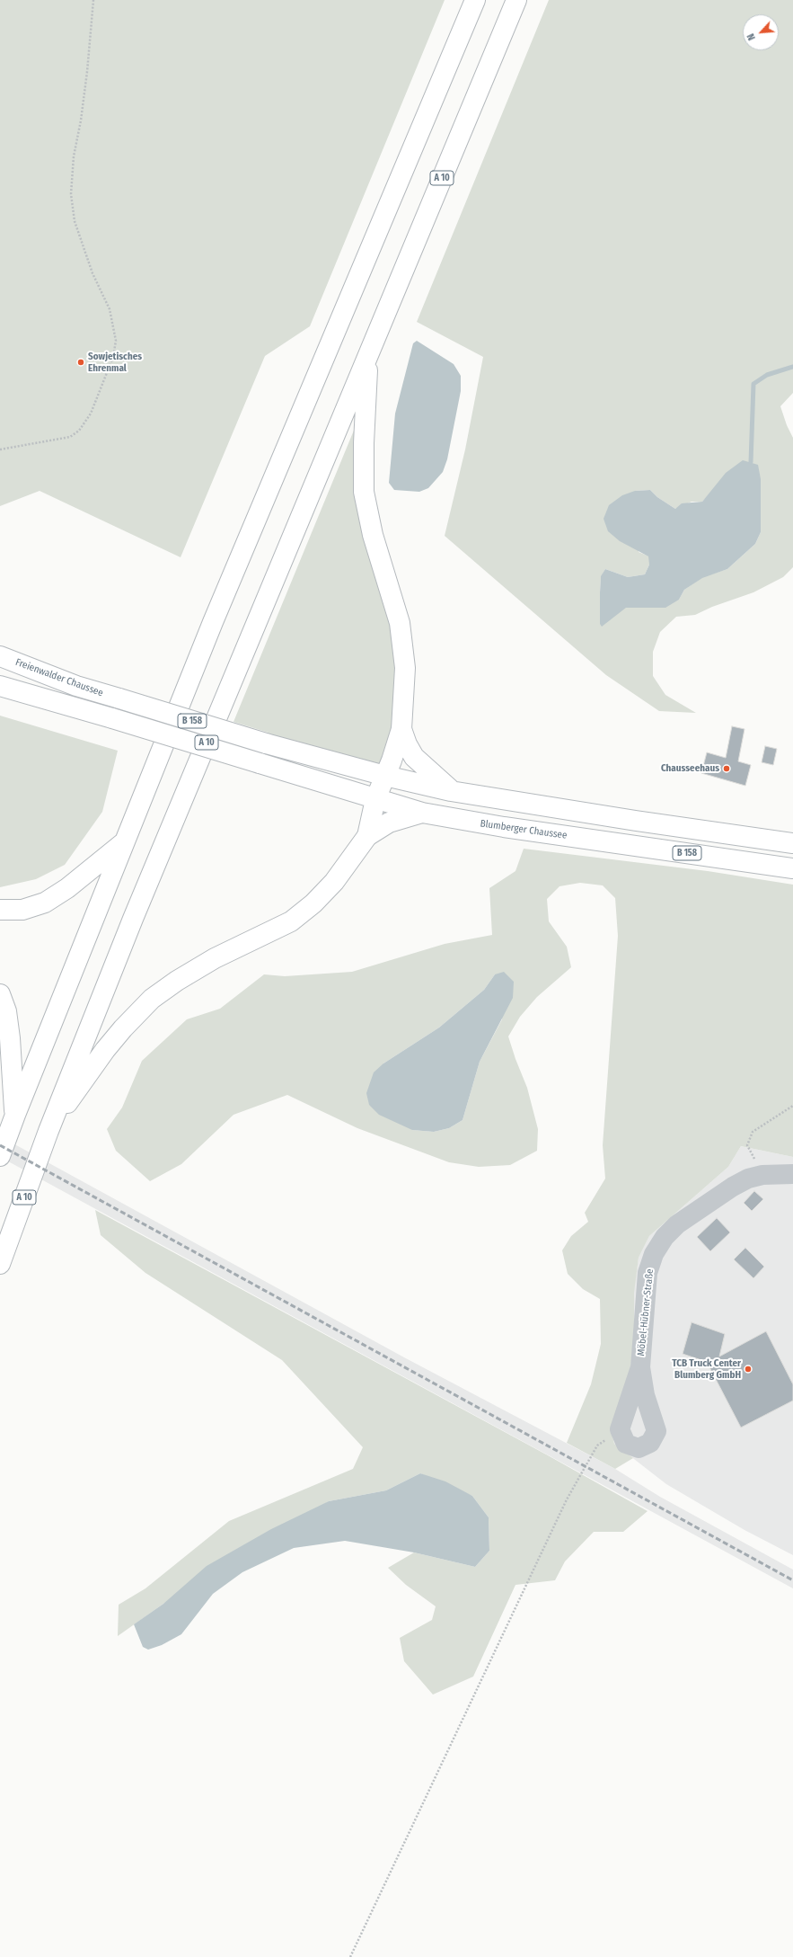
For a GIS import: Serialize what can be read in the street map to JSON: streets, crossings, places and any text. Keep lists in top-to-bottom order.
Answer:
{
  "streets": {
    "main road": [
      "A 10",
      "Freienwalder Chaussee",
      "B 158",
      "Blumberger Chaussee"
    ],
    "street": ["Möbel-Hübner-Straße"]
  },
  "crossings": [
    ["Freienwalder Chaussee", "B 158"]
  ],
  "places": ["Sowjetisches Ehrenmal", "Chausseehaus", "TCB Truck Center Blumberg GmbH"],
  "north": "bottom left"
}
